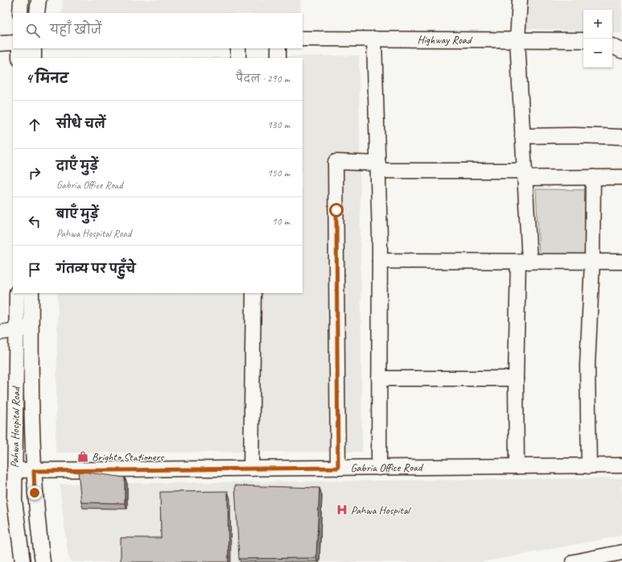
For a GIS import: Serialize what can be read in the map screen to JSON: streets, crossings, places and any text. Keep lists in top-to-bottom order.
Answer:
{
  "streets": {
    "street": ["Highway Road", "Pahwa Hospital Road", "Gabria Office Road"]
  },
  "crossings": [
    ["Pahwa Hospital Road", "Gabria Office Road"]
  ],
  "places": {
    "shop": ["Brighto Stationers"],
    "hospital": ["Pahwa Hospital"]
  },
  "page": {
    "map_buttons": ["+", "−"],
    "search": "यहाँ खोजें",
    "heading": ["4 मिनट", "पैदल · 290 m"],
    "list": [
      ["सीधे चलें", "130 m"],
      ["दाएँ मुड़ें", "Gabria Office Road", "150 m"],
      ["बाएँ मुड़ें", "Pahwa Hospital Road", "10 m"],
      "गंतव्य पर पहुँचे"
    ]
  }
}
